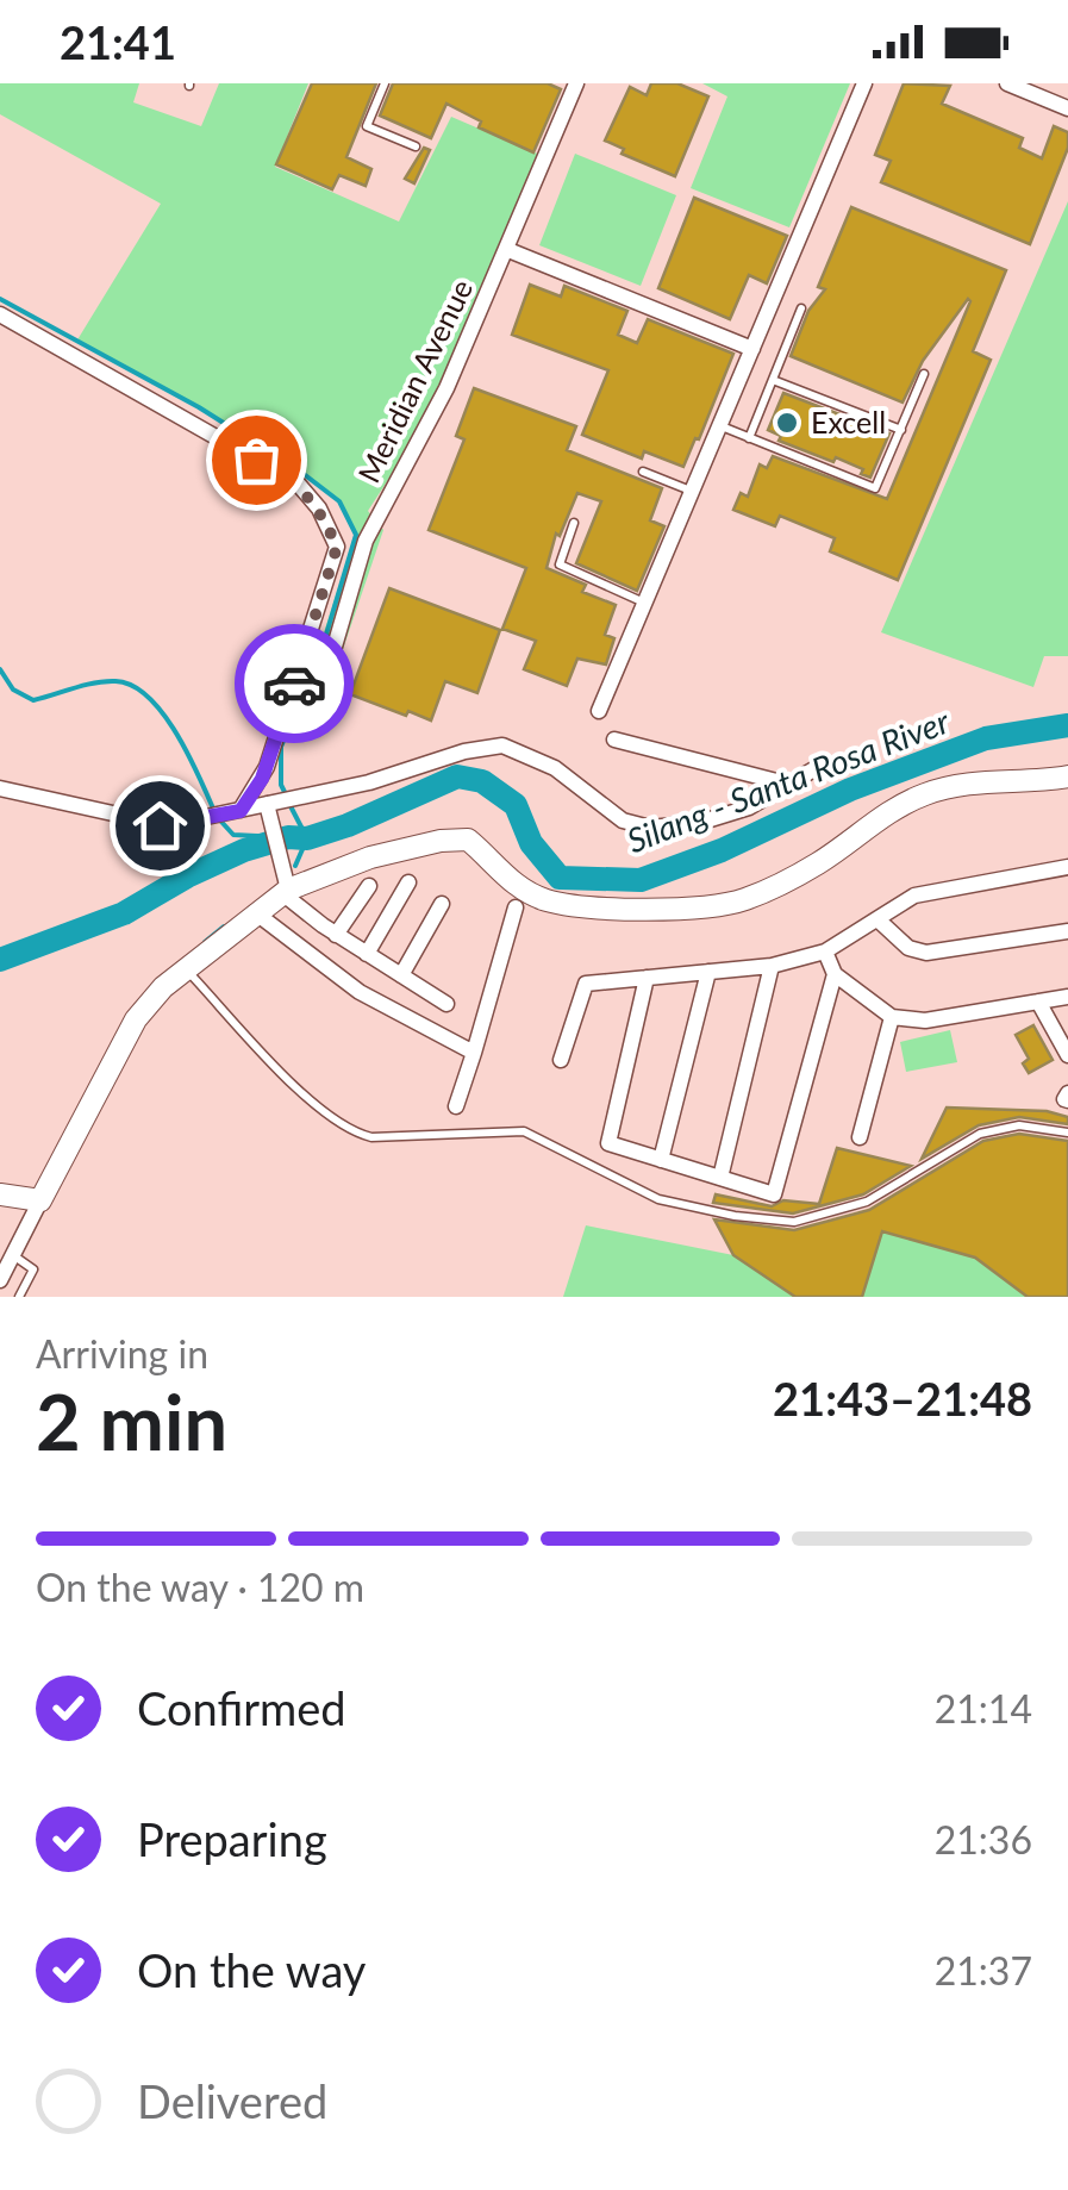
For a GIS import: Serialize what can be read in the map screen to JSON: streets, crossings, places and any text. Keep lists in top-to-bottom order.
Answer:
{
  "streets": {
    "street": ["Meridian Avenue"]
  },
  "water": ["Silang - Santa Rosa River"],
  "places": ["Excell"],
  "page": {
    "status": "21:41",
    "heading": ["2 min", "Arriving in", "21:43–21:48"],
    "bar": "On the way · 120 m",
    "list": [
      ["Confirmed", "21:14"],
      ["Preparing", "21:36"],
      ["On the way", "21:37"],
      "Delivered"
    ]
  }
}
